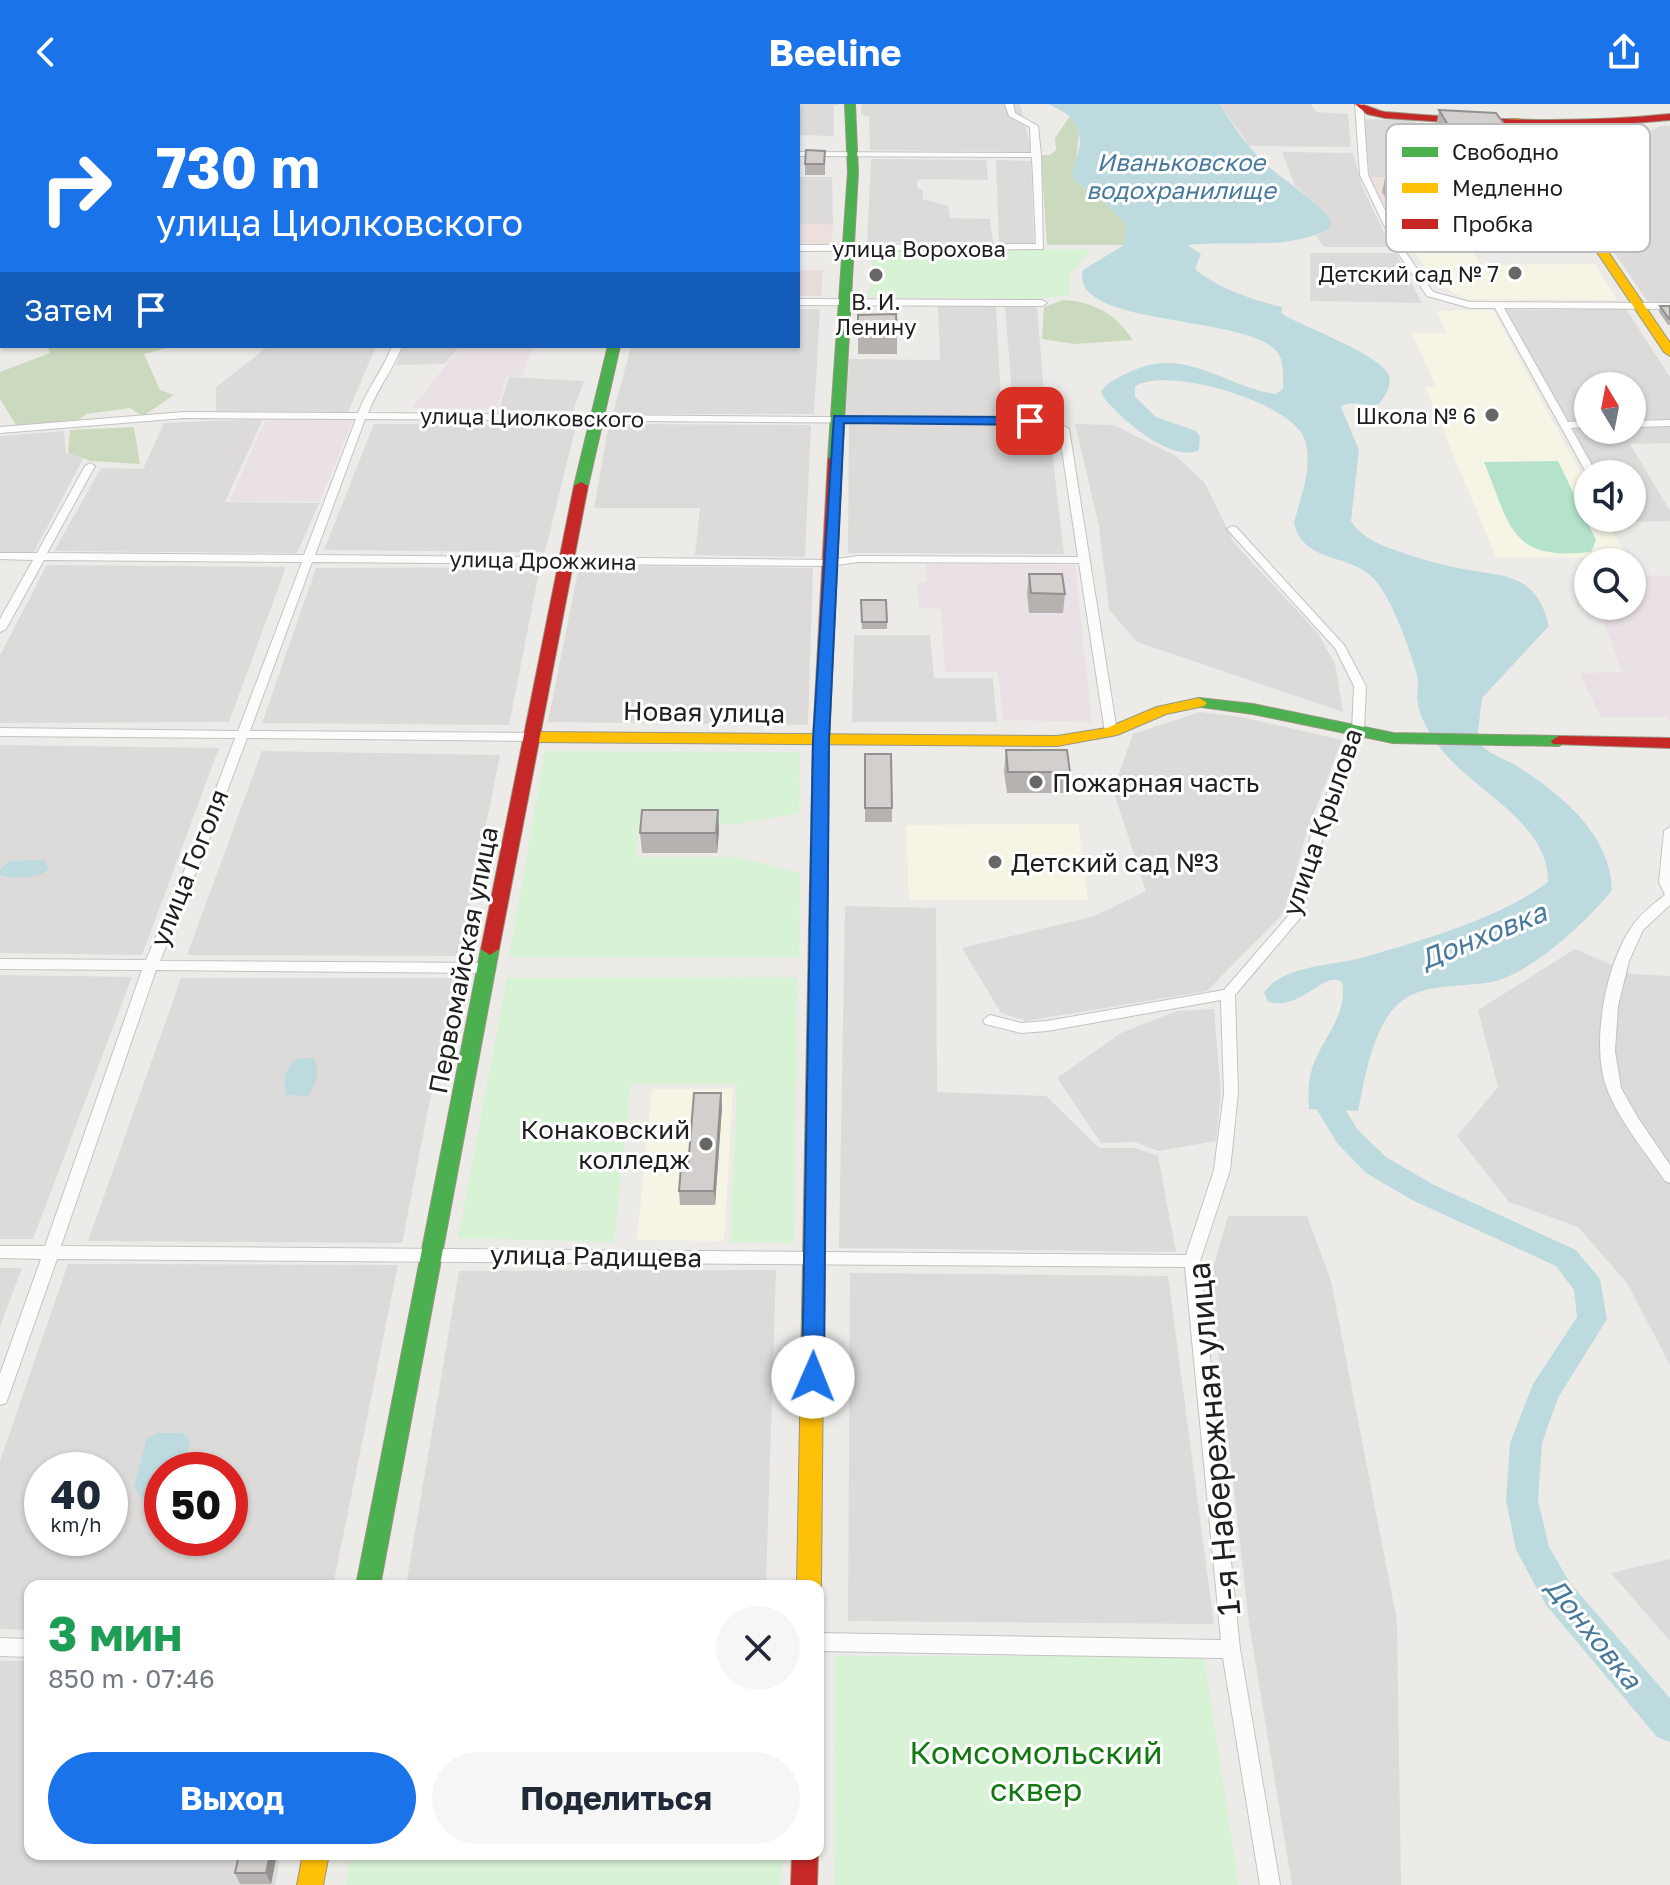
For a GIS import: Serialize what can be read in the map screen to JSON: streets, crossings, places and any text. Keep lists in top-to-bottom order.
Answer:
{
  "streets": {
    "main road": ["Новая улица", "Первомайская улица"],
    "street": [
      "улица Ворохова",
      "улица Циолковского",
      "улица Дрожжина",
      "улица Крылова",
      "улица Гоголя",
      "улица Радищева",
      "1-я Набережная улица"
    ]
  },
  "crossings": [
    ["улица Циолковского", "улица Дрожжина"],
    ["улица Циолковского", "улица Гоголя"],
    ["улица Циолковского", "Первомайская улица"],
    ["улица Дрожжина", "улица Гоголя"],
    ["улица Дрожжина", "Первомайская улица"],
    ["Новая улица", "улица Крылова"],
    ["Новая улица", "улица Гоголя"],
    ["Новая улица", "Первомайская улица"],
    ["улица Крылова", "1-я Набережная улица"],
    ["улица Гоголя", "улица Радищева"],
    ["Первомайская улица", "улица Радищева"],
    ["улица Радищева", "1-я Набережная улица"]
  ],
  "water": ["Иваньковское водохранилище", "Донховка"],
  "parks": ["Комсомольский сквер"],
  "places": [
    "Детский сад № 7",
    "В. И. Ленину",
    "Школа № 6",
    "Пожарная часть",
    "Детский сад №3",
    "Конаковский колледж"
  ],
  "legend": ["Свободно", "Медленно", "Пробка"],
  "north": "top",
  "page": {
    "header": "Beeline",
    "turn": ["730 m", "улица Циолковского"],
    "then": "Затем",
    "speed": "40 km/h",
    "limit": "50",
    "heading": ["3 мин", "850 m · 07:46"],
    "buttons": ["Выход", "Поделиться"]
  }
}
